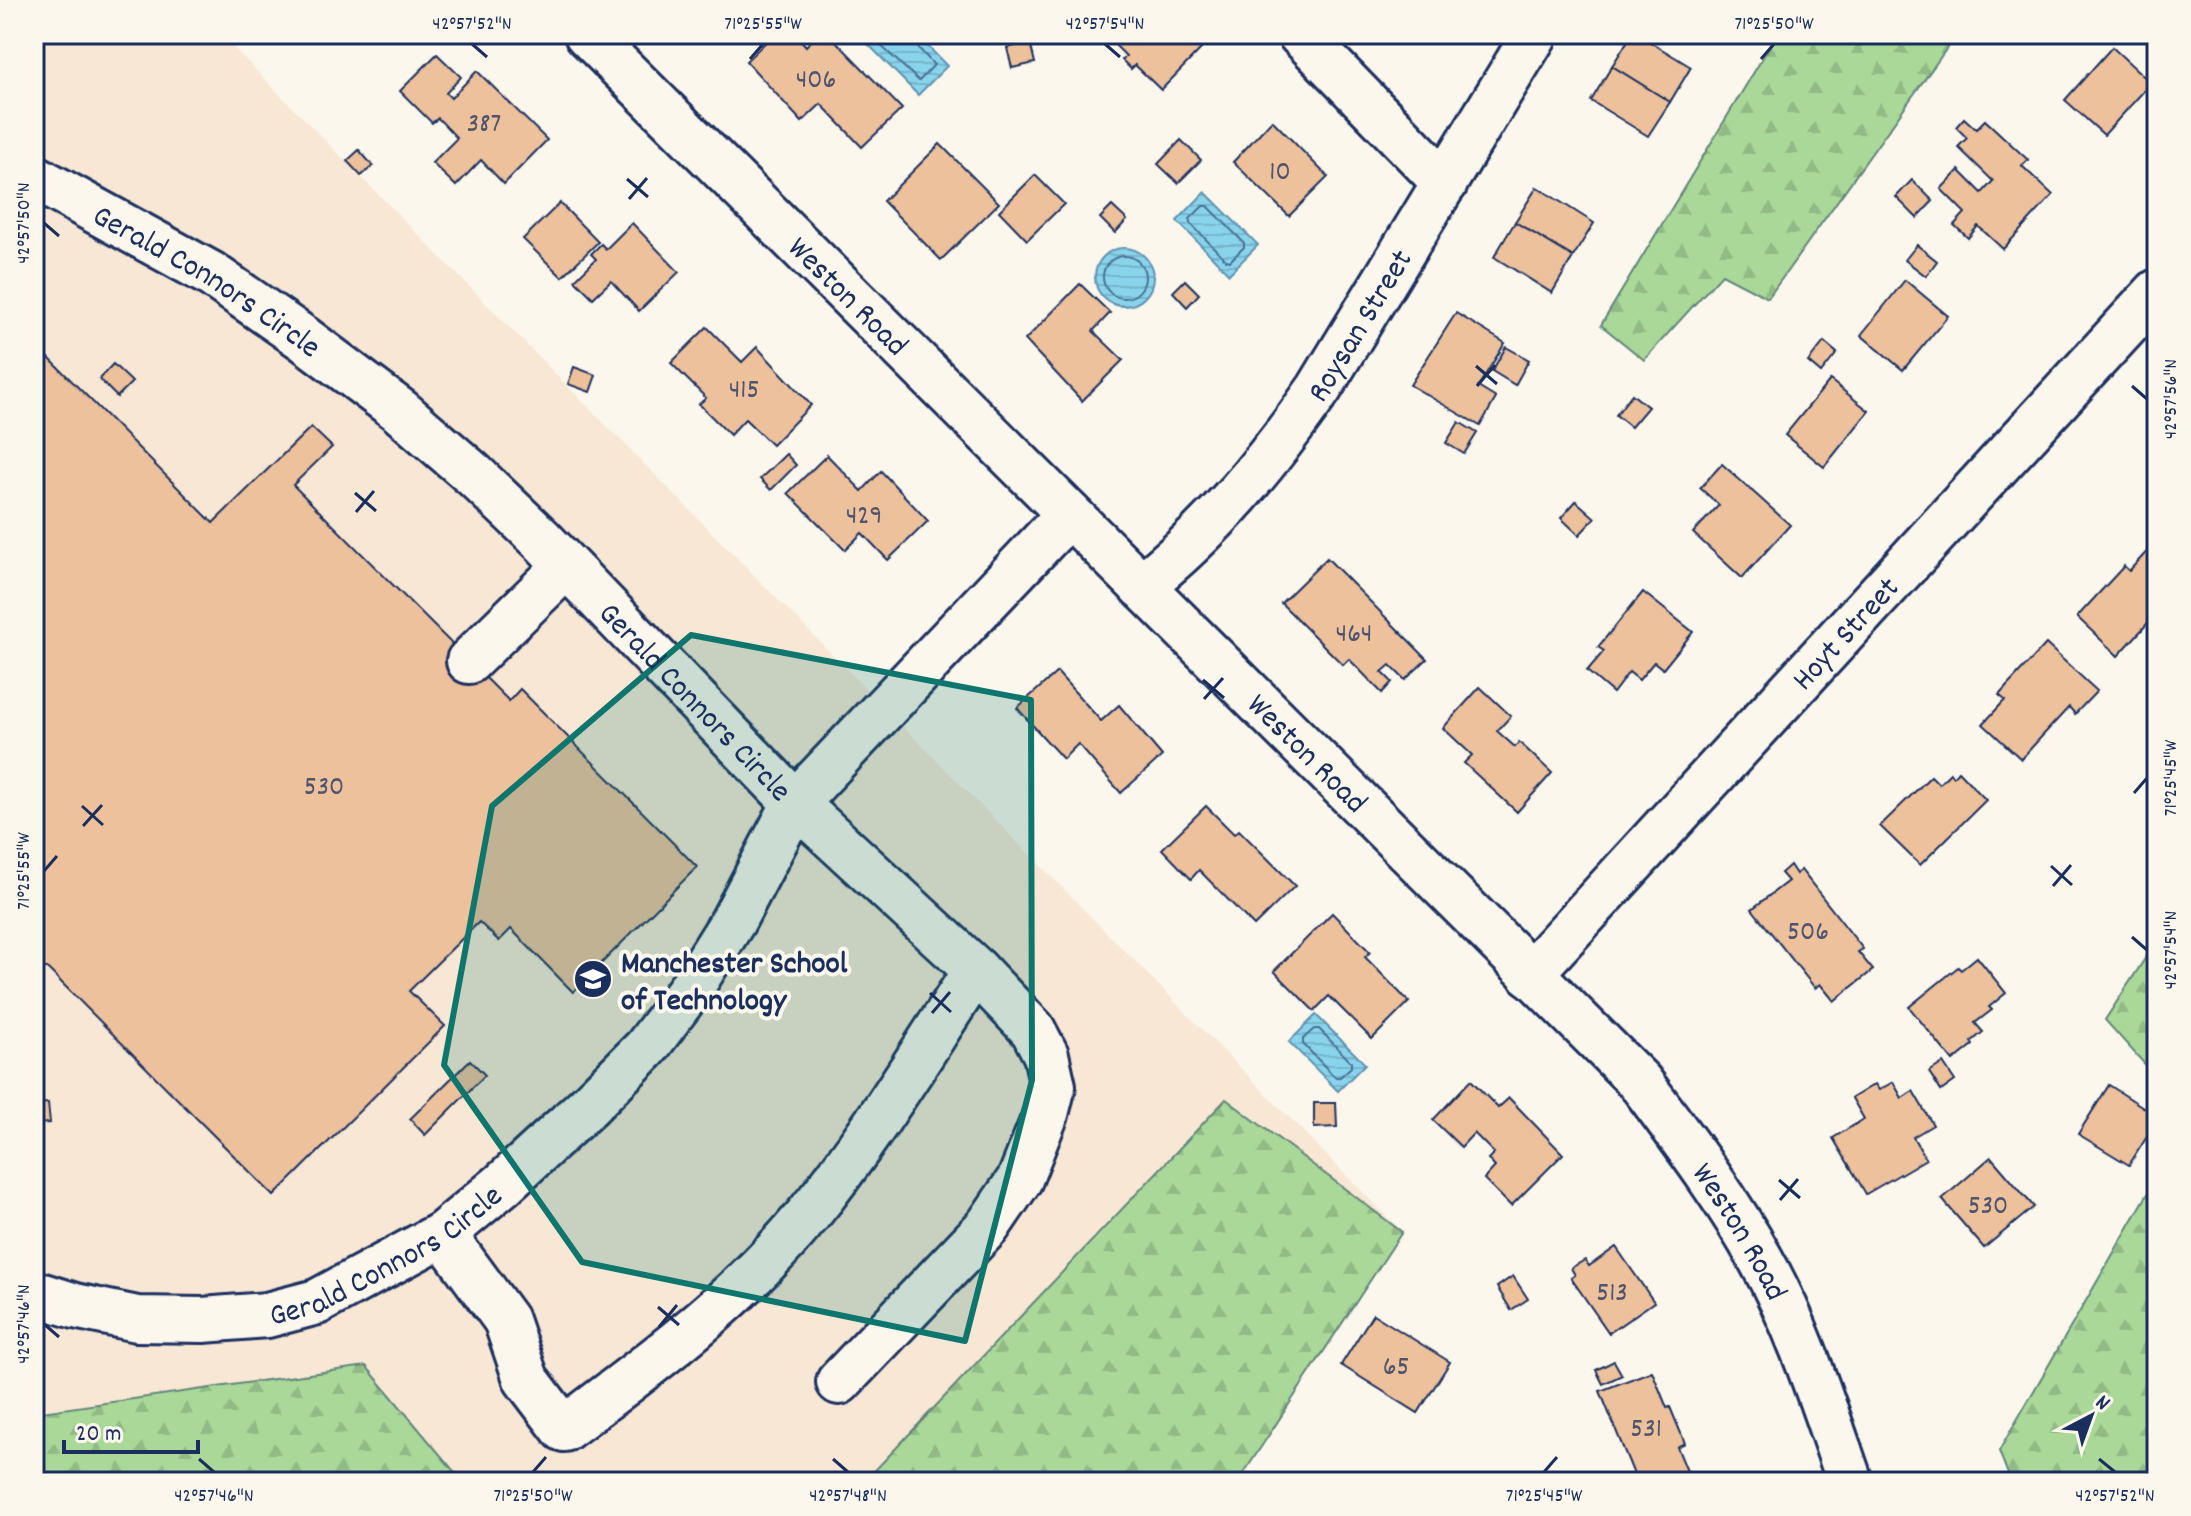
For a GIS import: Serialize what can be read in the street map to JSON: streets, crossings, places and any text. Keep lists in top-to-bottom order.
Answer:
{
  "streets": {
    "street": [
      "Gerald Connors Circle",
      "Weston Road",
      "Roysan Street",
      "Hoyt Street"
    ]
  },
  "crossings": [
    ["Weston Road", "Roysan Street"],
    ["Weston Road", "Hoyt Street"]
  ],
  "places": {
    "school or university": ["Manchester School of Technology"]
  },
  "house_numbers": [
    "406",
    "387",
    "10",
    "415",
    "429",
    "464",
    "530",
    "506",
    "530",
    "513",
    "65",
    "531"
  ],
  "scale_bar": "20 m",
  "north": "top right",
  "coordinates": [
    "42°57'52\"N",
    "71°25'55\"W",
    "42°57'54\"N",
    "71°25'50\"W",
    "42°57'50\"N",
    "42°57'56\"N",
    "71°25'45\"W",
    "42°57'46\"N",
    "42°57'48\"N"
  ]
}
